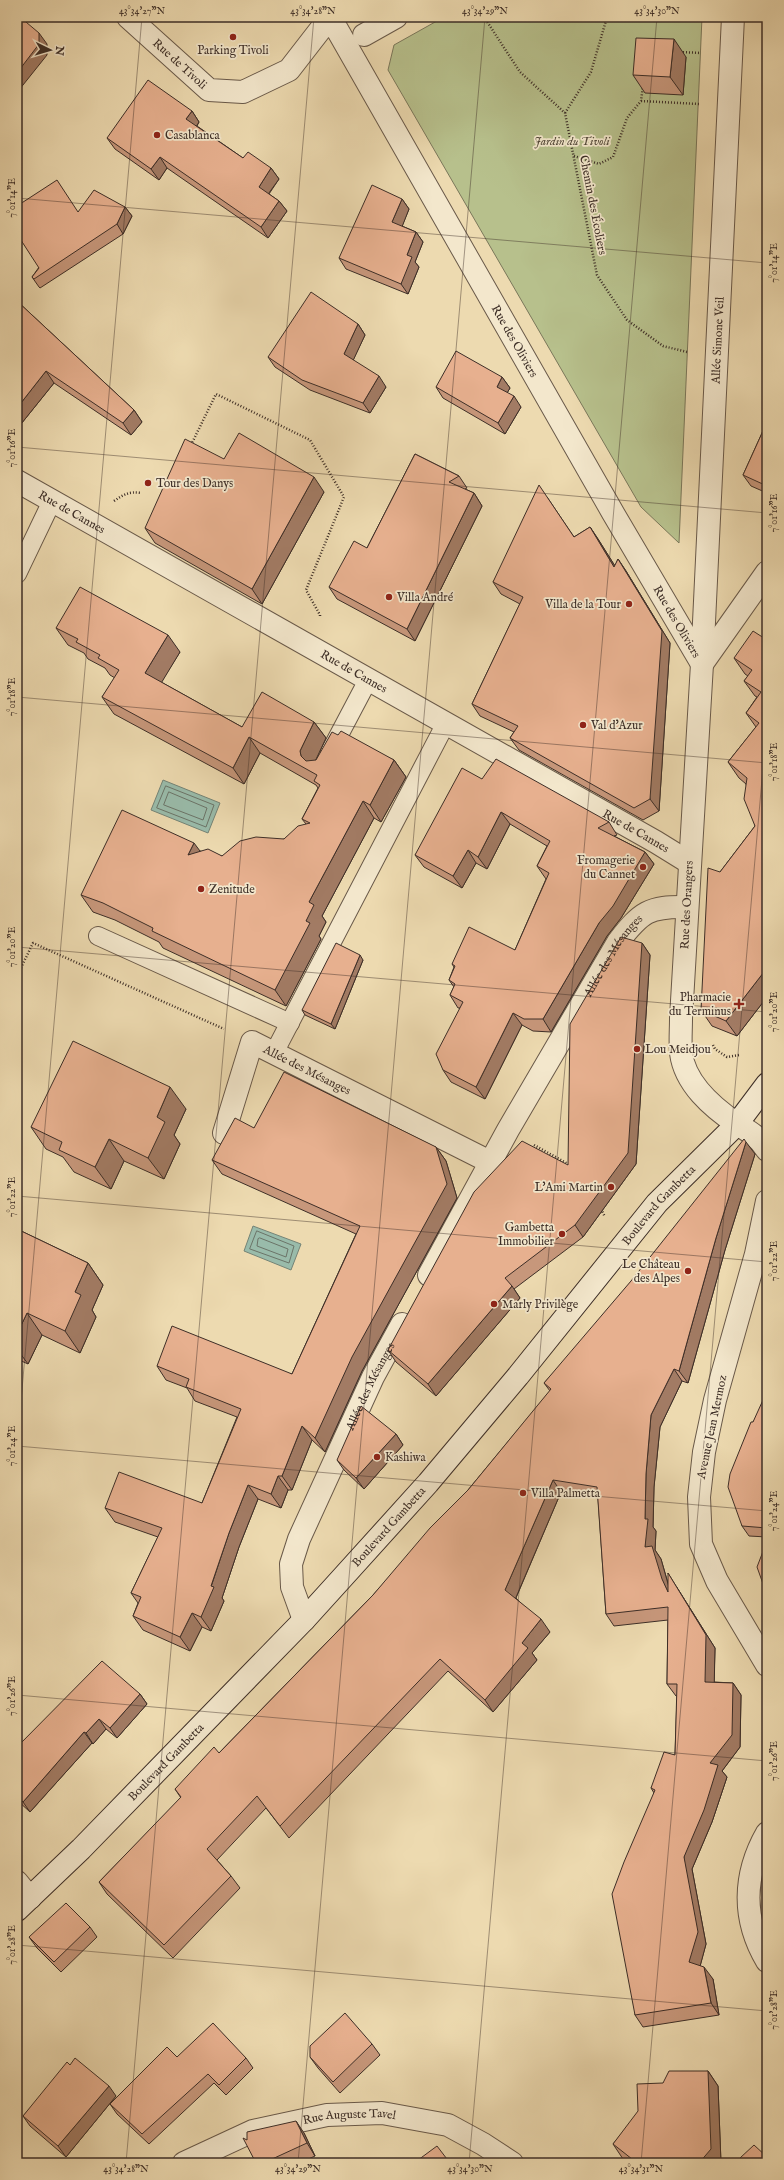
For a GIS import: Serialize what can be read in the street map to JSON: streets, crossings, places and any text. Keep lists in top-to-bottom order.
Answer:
{
  "streets": {
    "street": [
      "Rue de Tivoli",
      "Rue des Oliviers",
      "Allée Simone Veil",
      "Rue de Cannes",
      "Rue des Orangers",
      "Allée des Mésanges",
      "Boulevard Gambetta",
      "Avenue Jean Mermoz",
      "Rue Auguste Tavel"
    ],
    "path": ["Chemin des Écoliers"]
  },
  "crossings": [
    ["Rue de Tivoli", "Rue des Oliviers"],
    ["Chemin des Écoliers", "Allée Simone Veil"],
    ["Rue des Oliviers", "Allée Simone Veil"],
    ["Rue des Oliviers", "Rue des Orangers"],
    ["Allée Simone Veil", "Rue des Orangers"],
    ["Rue de Cannes", "Rue des Orangers"],
    ["Rue des Orangers", "Allée des Mésanges"],
    ["Rue des Orangers", "Boulevard Gambetta"],
    ["Allée des Mésanges", "Boulevard Gambetta"]
  ],
  "parks": ["Jardin du Tivoli"],
  "places": {
    "other": [
      "Parking Tivoli",
      "Casablanca",
      "Tour des Danys",
      "Villa André",
      "Villa de la Tour",
      "Val d'Azur",
      "Fromagerie du Cannet",
      "Zenitude",
      "Lou Meidjou",
      "L'Ami Martin",
      "Gambetta Immobilier",
      "Le Château des Alpes",
      "Marly Privilège",
      "Kashiwa",
      "Villa Palmetta"
    ],
    "health": ["Pharmacie du Terminus"]
  },
  "north": "right",
  "coordinates": [
    "43°34'27\"N",
    "43°34'28\"N",
    "43°34'29\"N",
    "43°34'30\"N",
    "7°01'14\"E",
    "7°01'16\"E",
    "7°01'18\"E",
    "7°01'20\"E",
    "7°01'22\"E",
    "7°01'24\"E",
    "7°01'26\"E",
    "7°01'28\"E",
    "43°34'31\"N"
  ]
}
